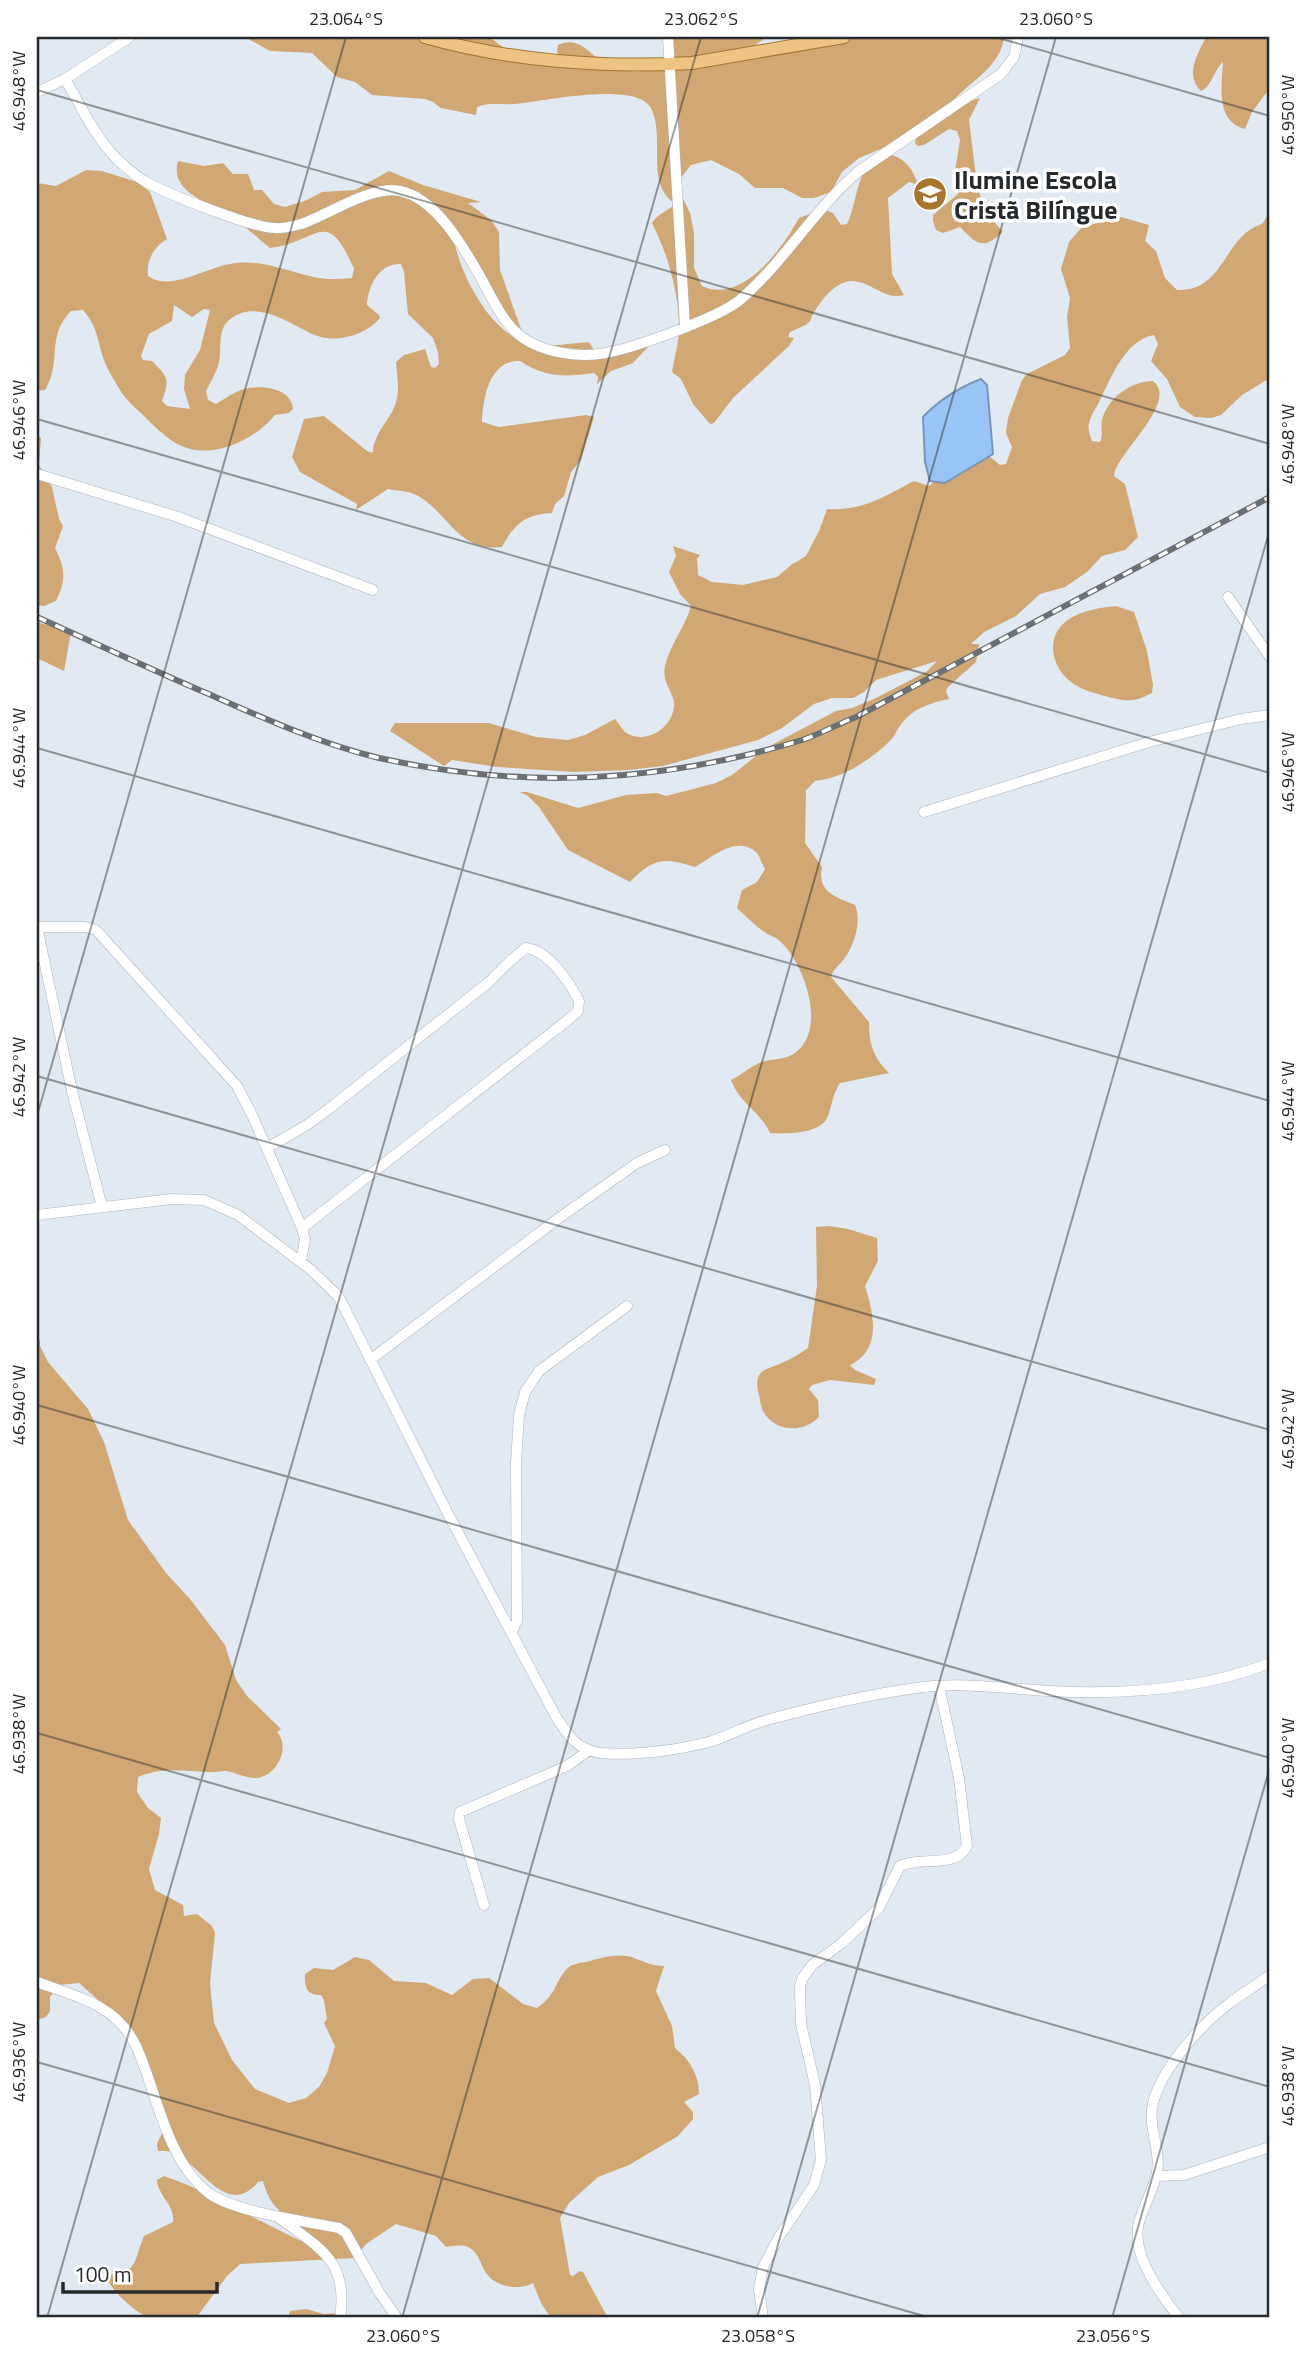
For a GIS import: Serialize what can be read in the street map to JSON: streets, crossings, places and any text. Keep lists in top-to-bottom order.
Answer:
{
  "places": {
    "school or university": ["Ilumine Escola Cristã Bilíngue"]
  },
  "scale_bar": "100 m",
  "coordinates": [
    "23.064°S",
    "23.062°S",
    "23.060°S",
    "46.948°W",
    "46.950°W",
    "46.946°W",
    "46.944°W",
    "46.942°W",
    "46.940°W",
    "46.938°W",
    "46.936°W",
    "23.058°S",
    "23.056°S"
  ]
}
